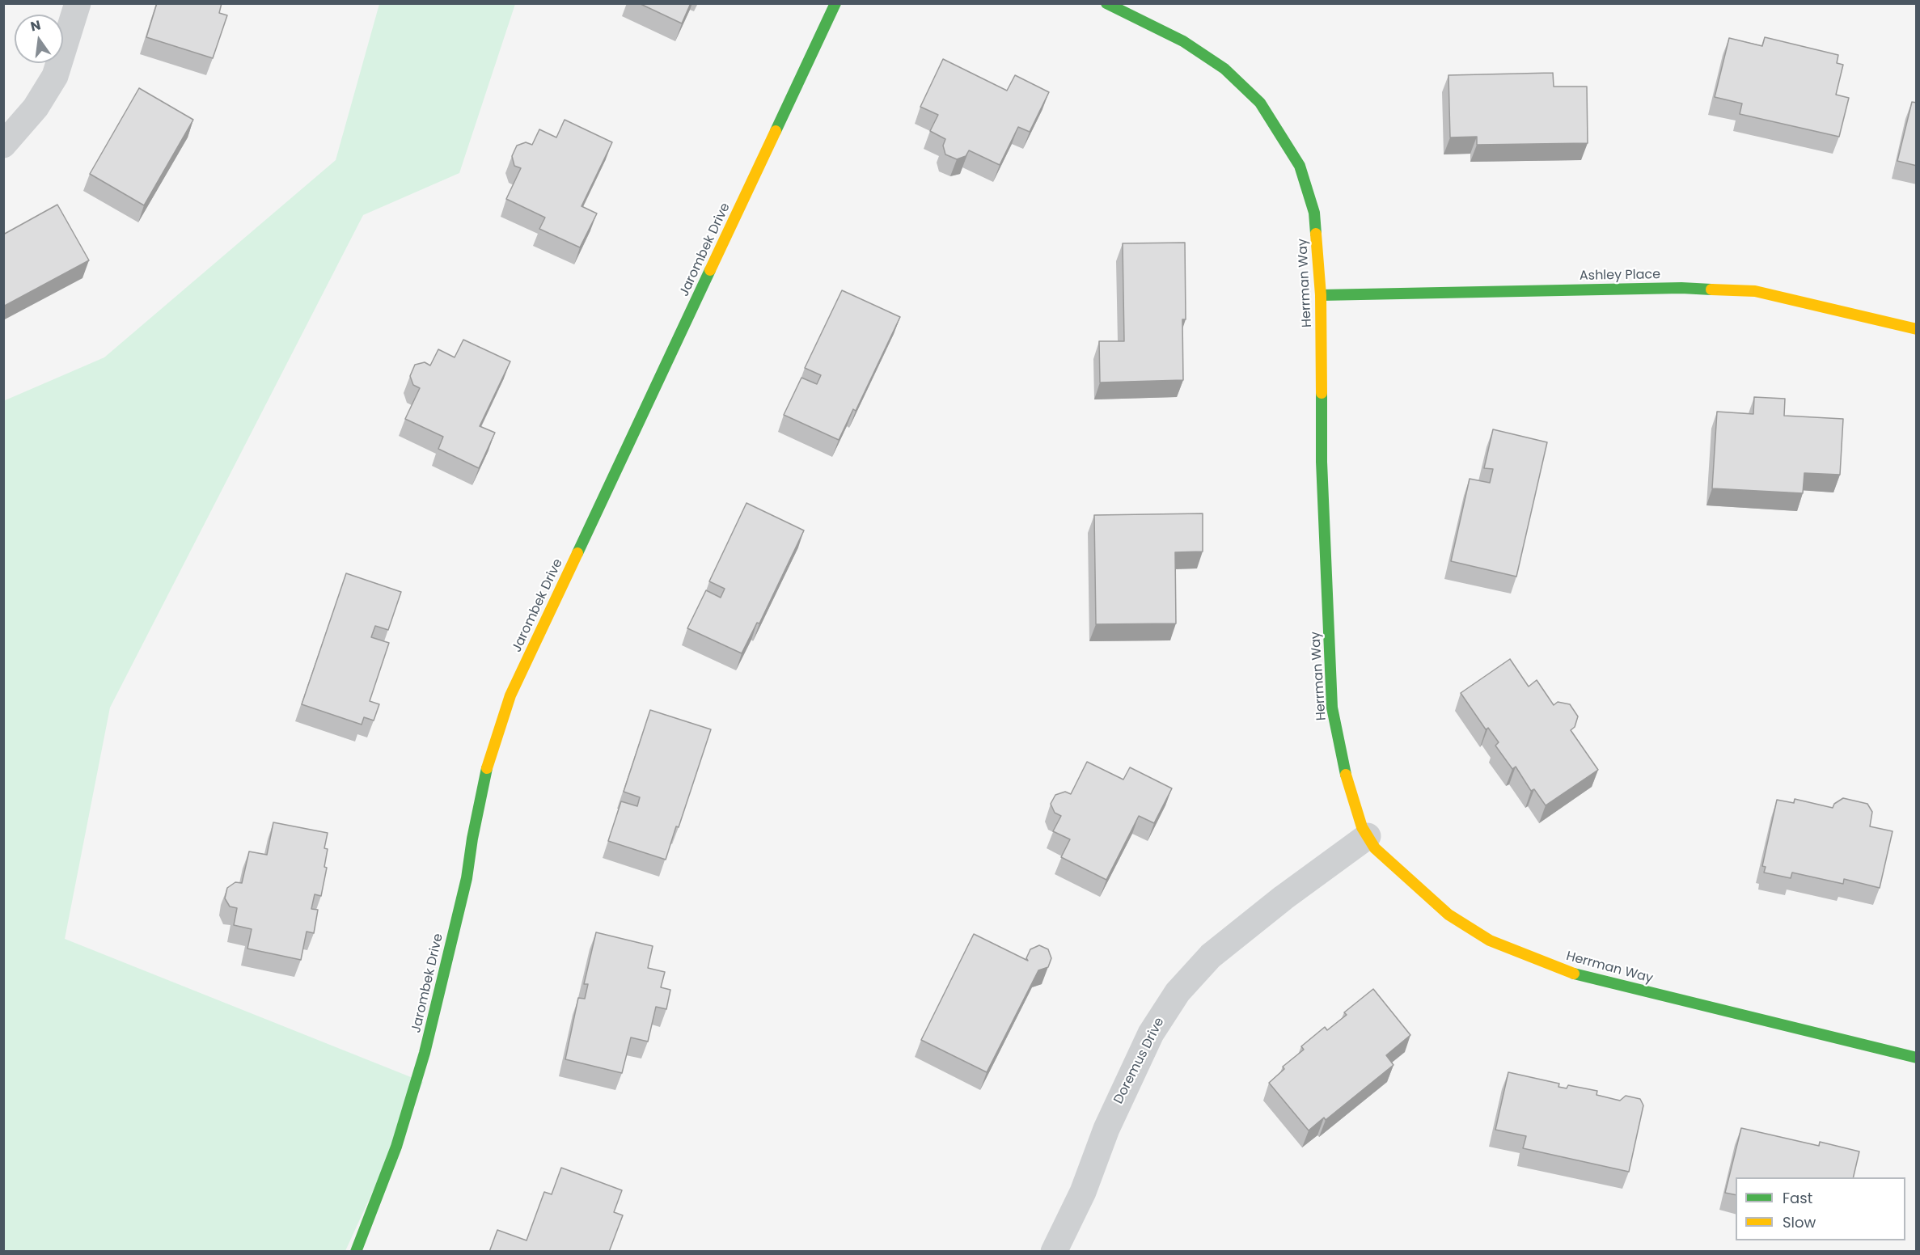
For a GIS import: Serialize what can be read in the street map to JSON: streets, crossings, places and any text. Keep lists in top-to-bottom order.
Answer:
{
  "streets": {
    "street": [
      "Jarombek Drive",
      "Ashley Place",
      "Herrman Way",
      "Doremus Drive"
    ]
  },
  "crossings": [
    ["Ashley Place", "Herrman Way"],
    ["Herrman Way", "Doremus Drive"]
  ],
  "legend": ["Fast", "Slow"],
  "north": "top"
}
